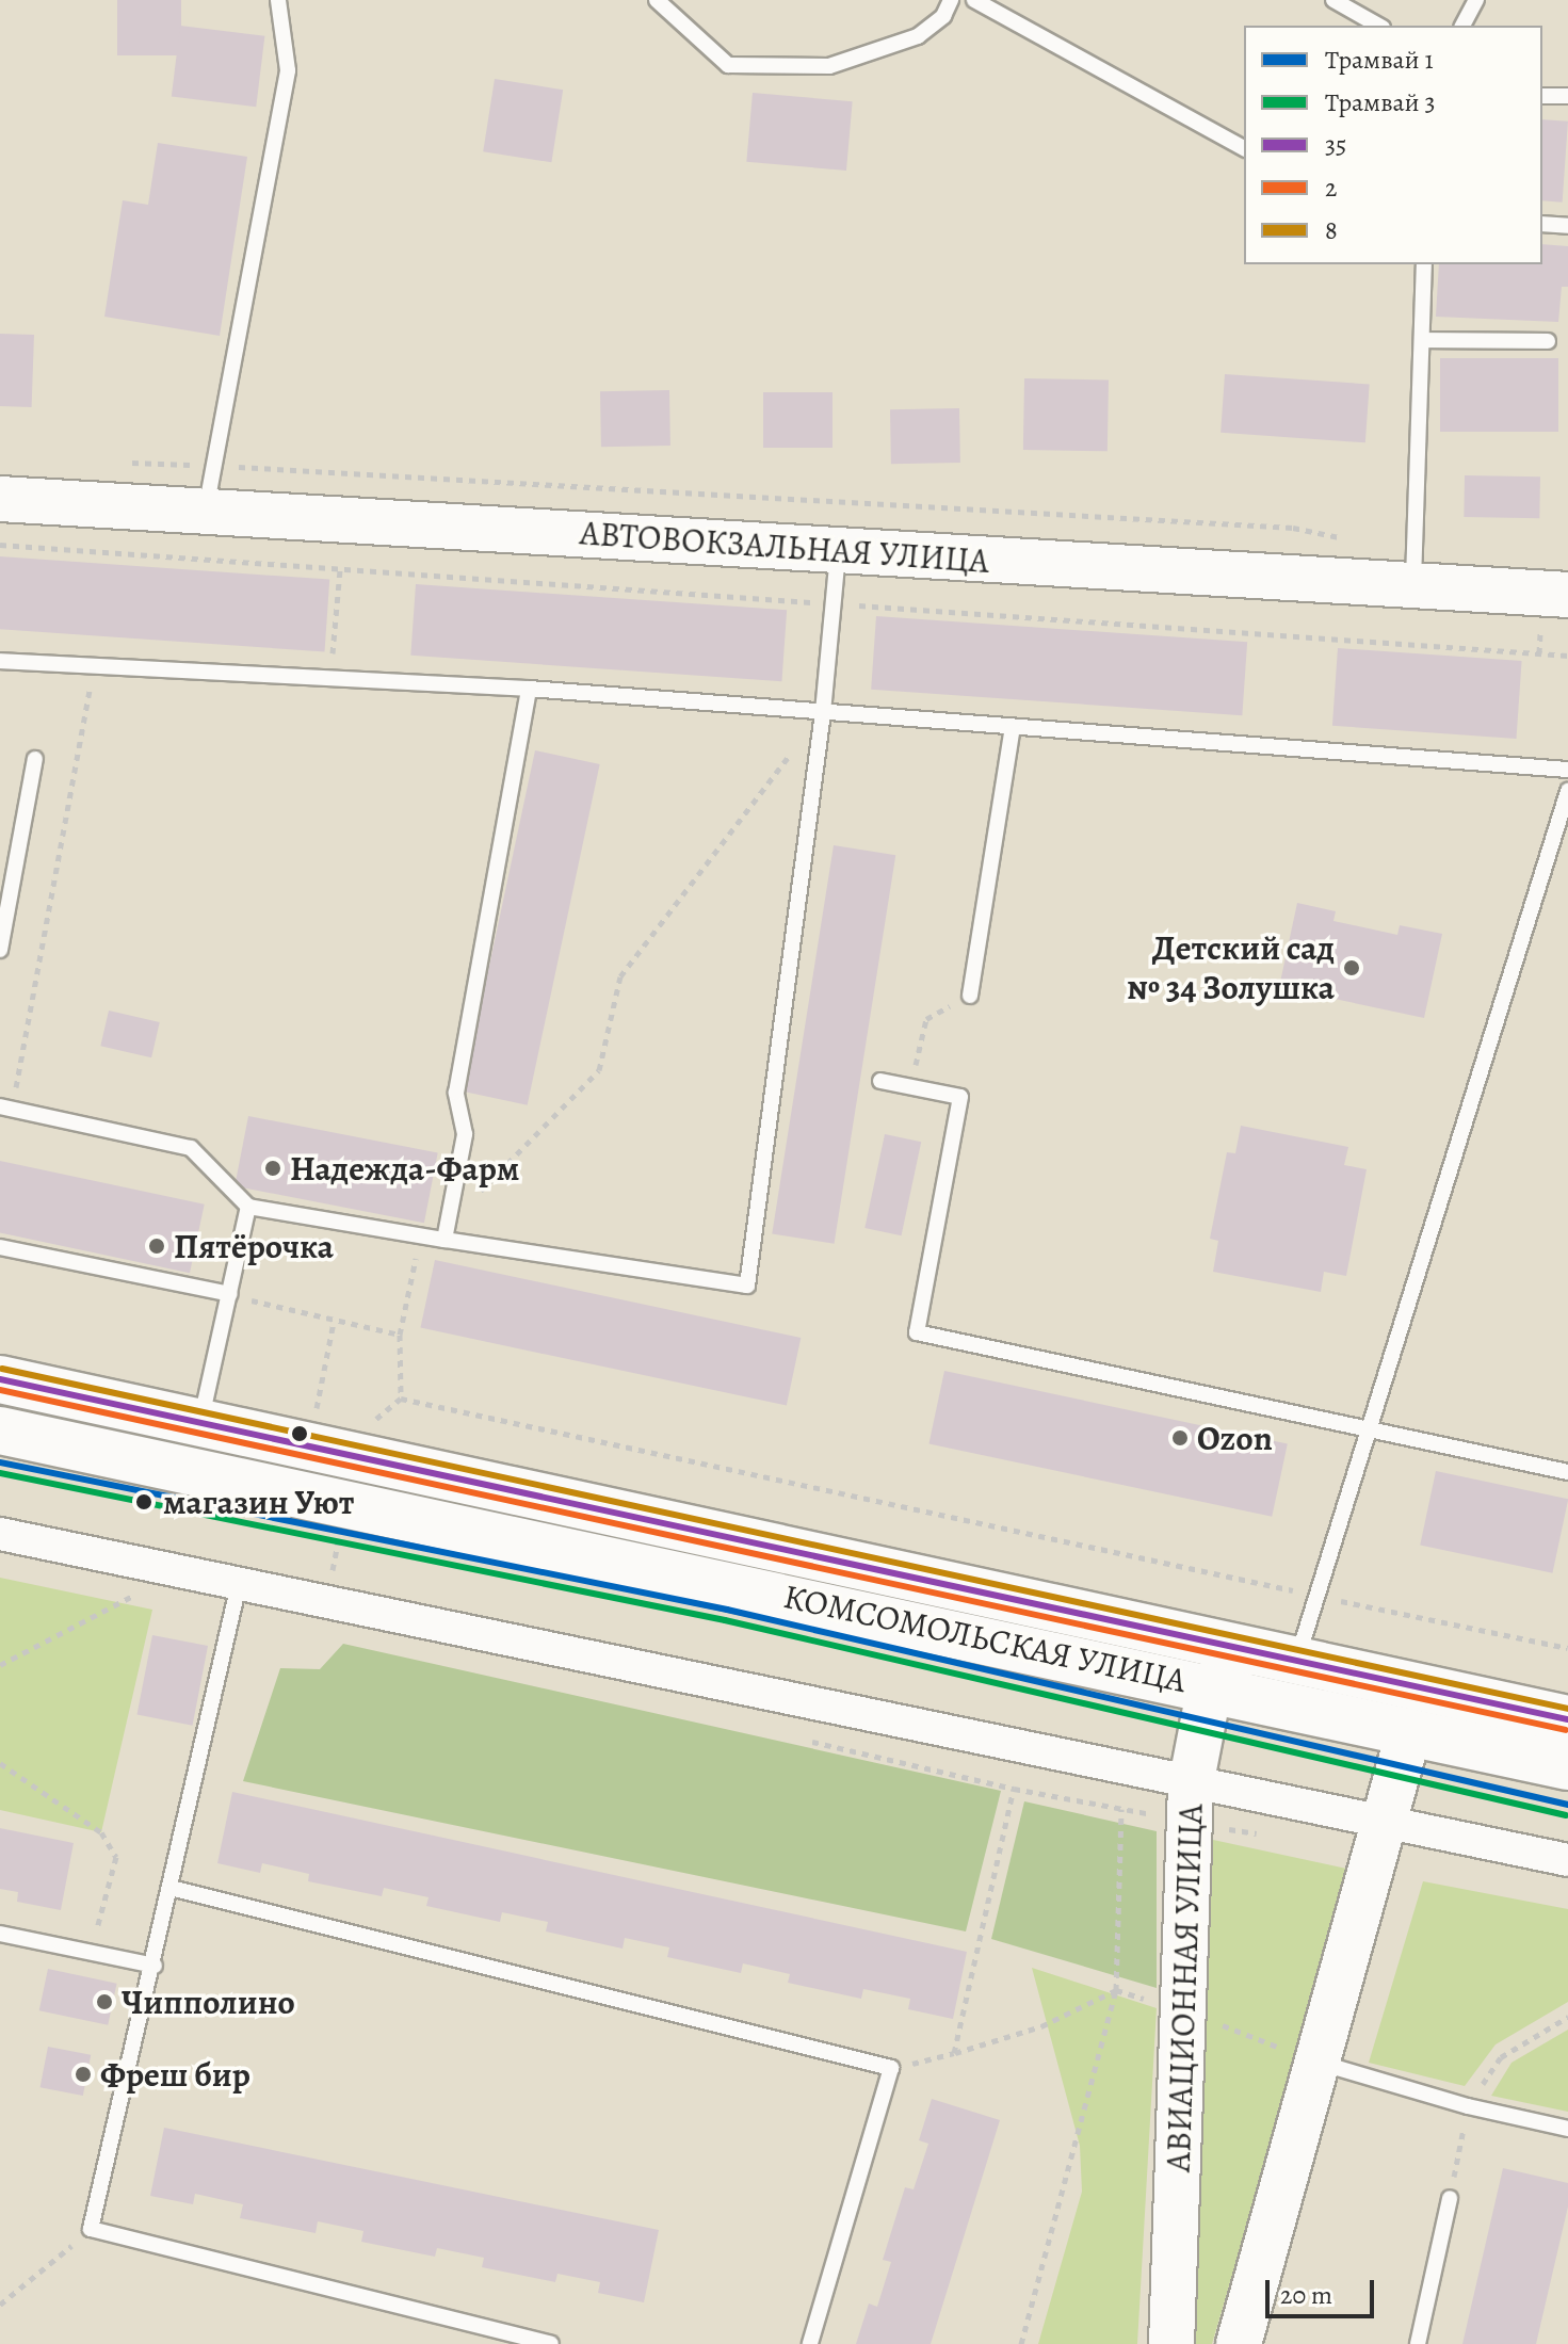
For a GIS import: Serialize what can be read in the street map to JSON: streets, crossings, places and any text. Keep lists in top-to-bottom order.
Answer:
{
  "streets": {
    "main road": ["КОМСОМОЛЬСКАЯ УЛИЦА"],
    "street": ["АВТОВОКЗАЛЬНАЯ УЛИЦА", "АВИАЦИОННАЯ УЛИЦА"]
  },
  "crossings": [
    ["КОМСОМОЛЬСКАЯ УЛИЦА", "АВИАЦИОННАЯ УЛИЦА"]
  ],
  "places": [
    "Детский сад № 34 Золушка",
    "Надежда-Фарм",
    "Пятёрочка",
    "Ozon",
    "магазин Уют",
    "Чипполино",
    "Фреш бир"
  ],
  "lines": [
    "transit line 8",
    "transit line 35",
    "transit line 2",
    "tram line 1",
    "tram line 3"
  ],
  "legend": [
    "Трамвай 1",
    "Трамвай 3",
    "35",
    "2",
    "8"
  ],
  "scale_bar": "20 m"
}
